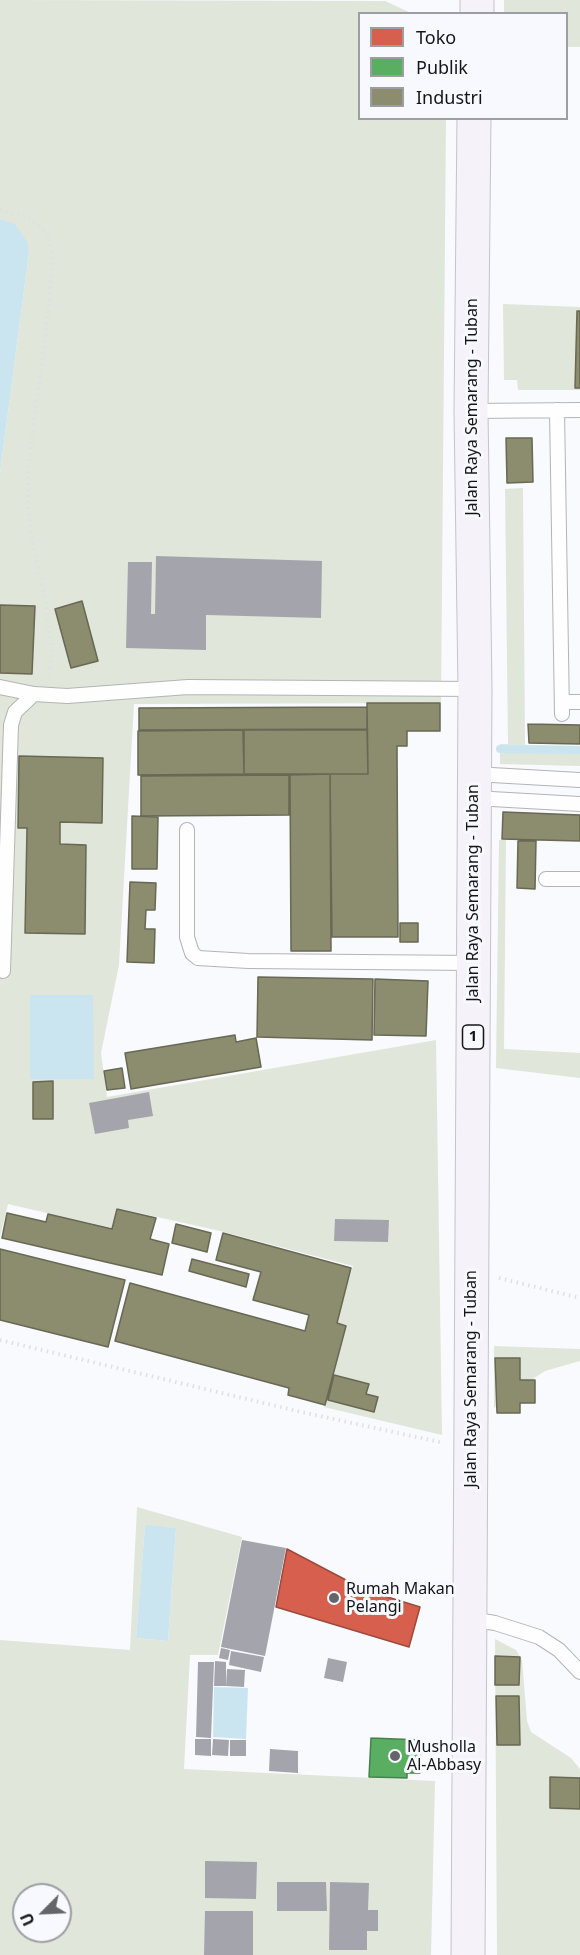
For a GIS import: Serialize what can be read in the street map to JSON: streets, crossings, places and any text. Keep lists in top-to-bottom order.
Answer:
{
  "streets": {
    "highway": ["Jalan Raya Semarang - Tuban", "1"]
  },
  "places": ["Rumah Makan Pelangi", "Musholla Al-Abbasy"],
  "legend": ["Toko", "Publik", "Industri"],
  "north": "bottom left"
}
